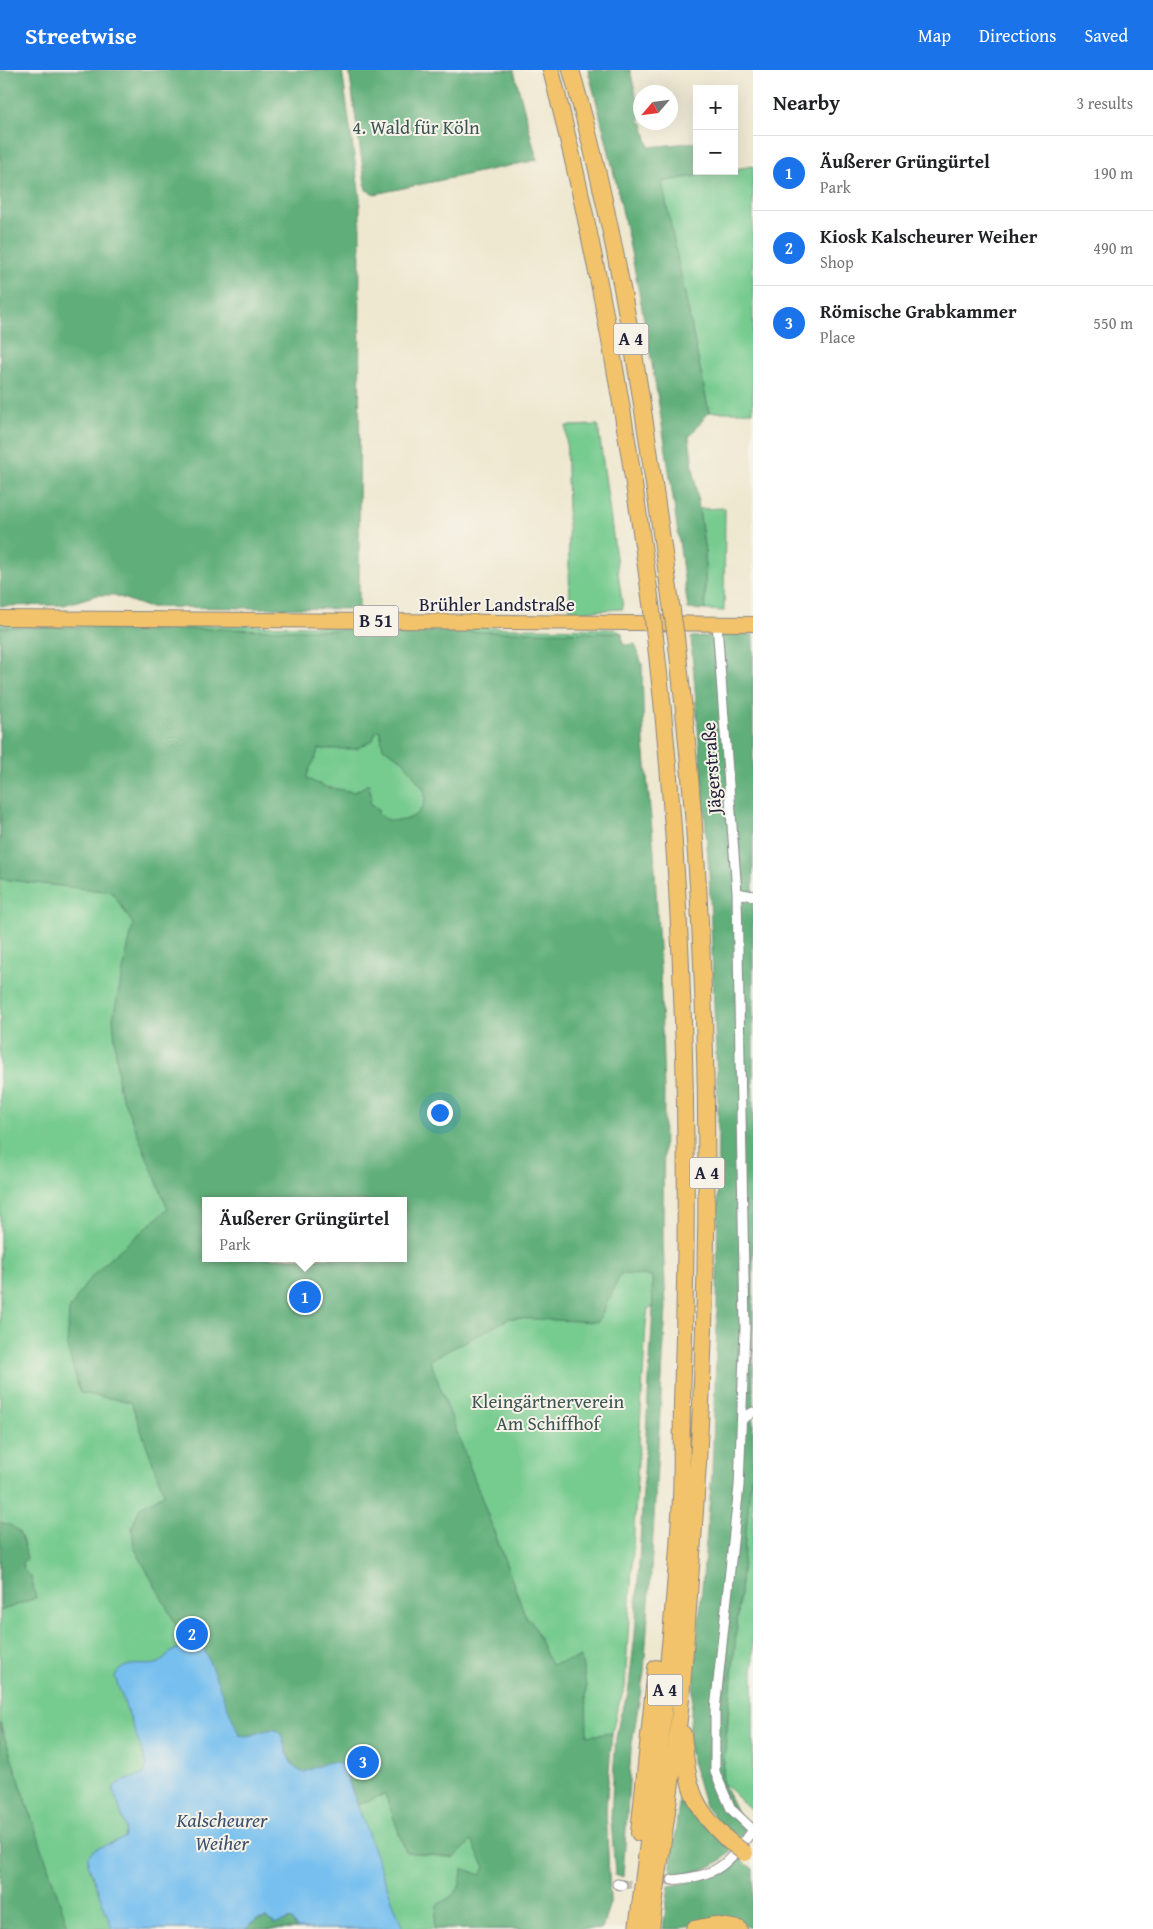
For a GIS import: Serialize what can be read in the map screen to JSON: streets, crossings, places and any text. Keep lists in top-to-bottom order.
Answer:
{
  "streets": {
    "highway": ["A 4"],
    "main road": ["Brühler Landstraße", "B 51"],
    "street": ["Jägerstraße"]
  },
  "crossings": [
    ["Brühler Landstraße", "Jägerstraße"]
  ],
  "water": ["Kalscheurer Weiher"],
  "parks": ["4. Wald für Köln", "Kleingärtnerverein Am Schiffhof"],
  "north": "bottom left",
  "page": {
    "header": "Streetwise",
    "nav": ["Map", "Directions", "Saved"],
    "heading": ["Nearby", "3 results"],
    "map_buttons": ["+", "−"],
    "list": [
      {
        "mark": "1",
        "name": "Äußerer Grüngürtel",
        "note": "Park",
        "value": "190 m"
      },
      {
        "mark": "2",
        "name": "Kiosk Kalscheurer Weiher",
        "note": "Shop",
        "value": "490 m"
      },
      {
        "mark": "3",
        "name": "Römische Grabkammer",
        "note": "Place",
        "value": "550 m"
      }
    ],
    "popup": ["Äußerer Grüngürtel", "Park"],
    "pins": ["1", "2", "3"]
  }
}
